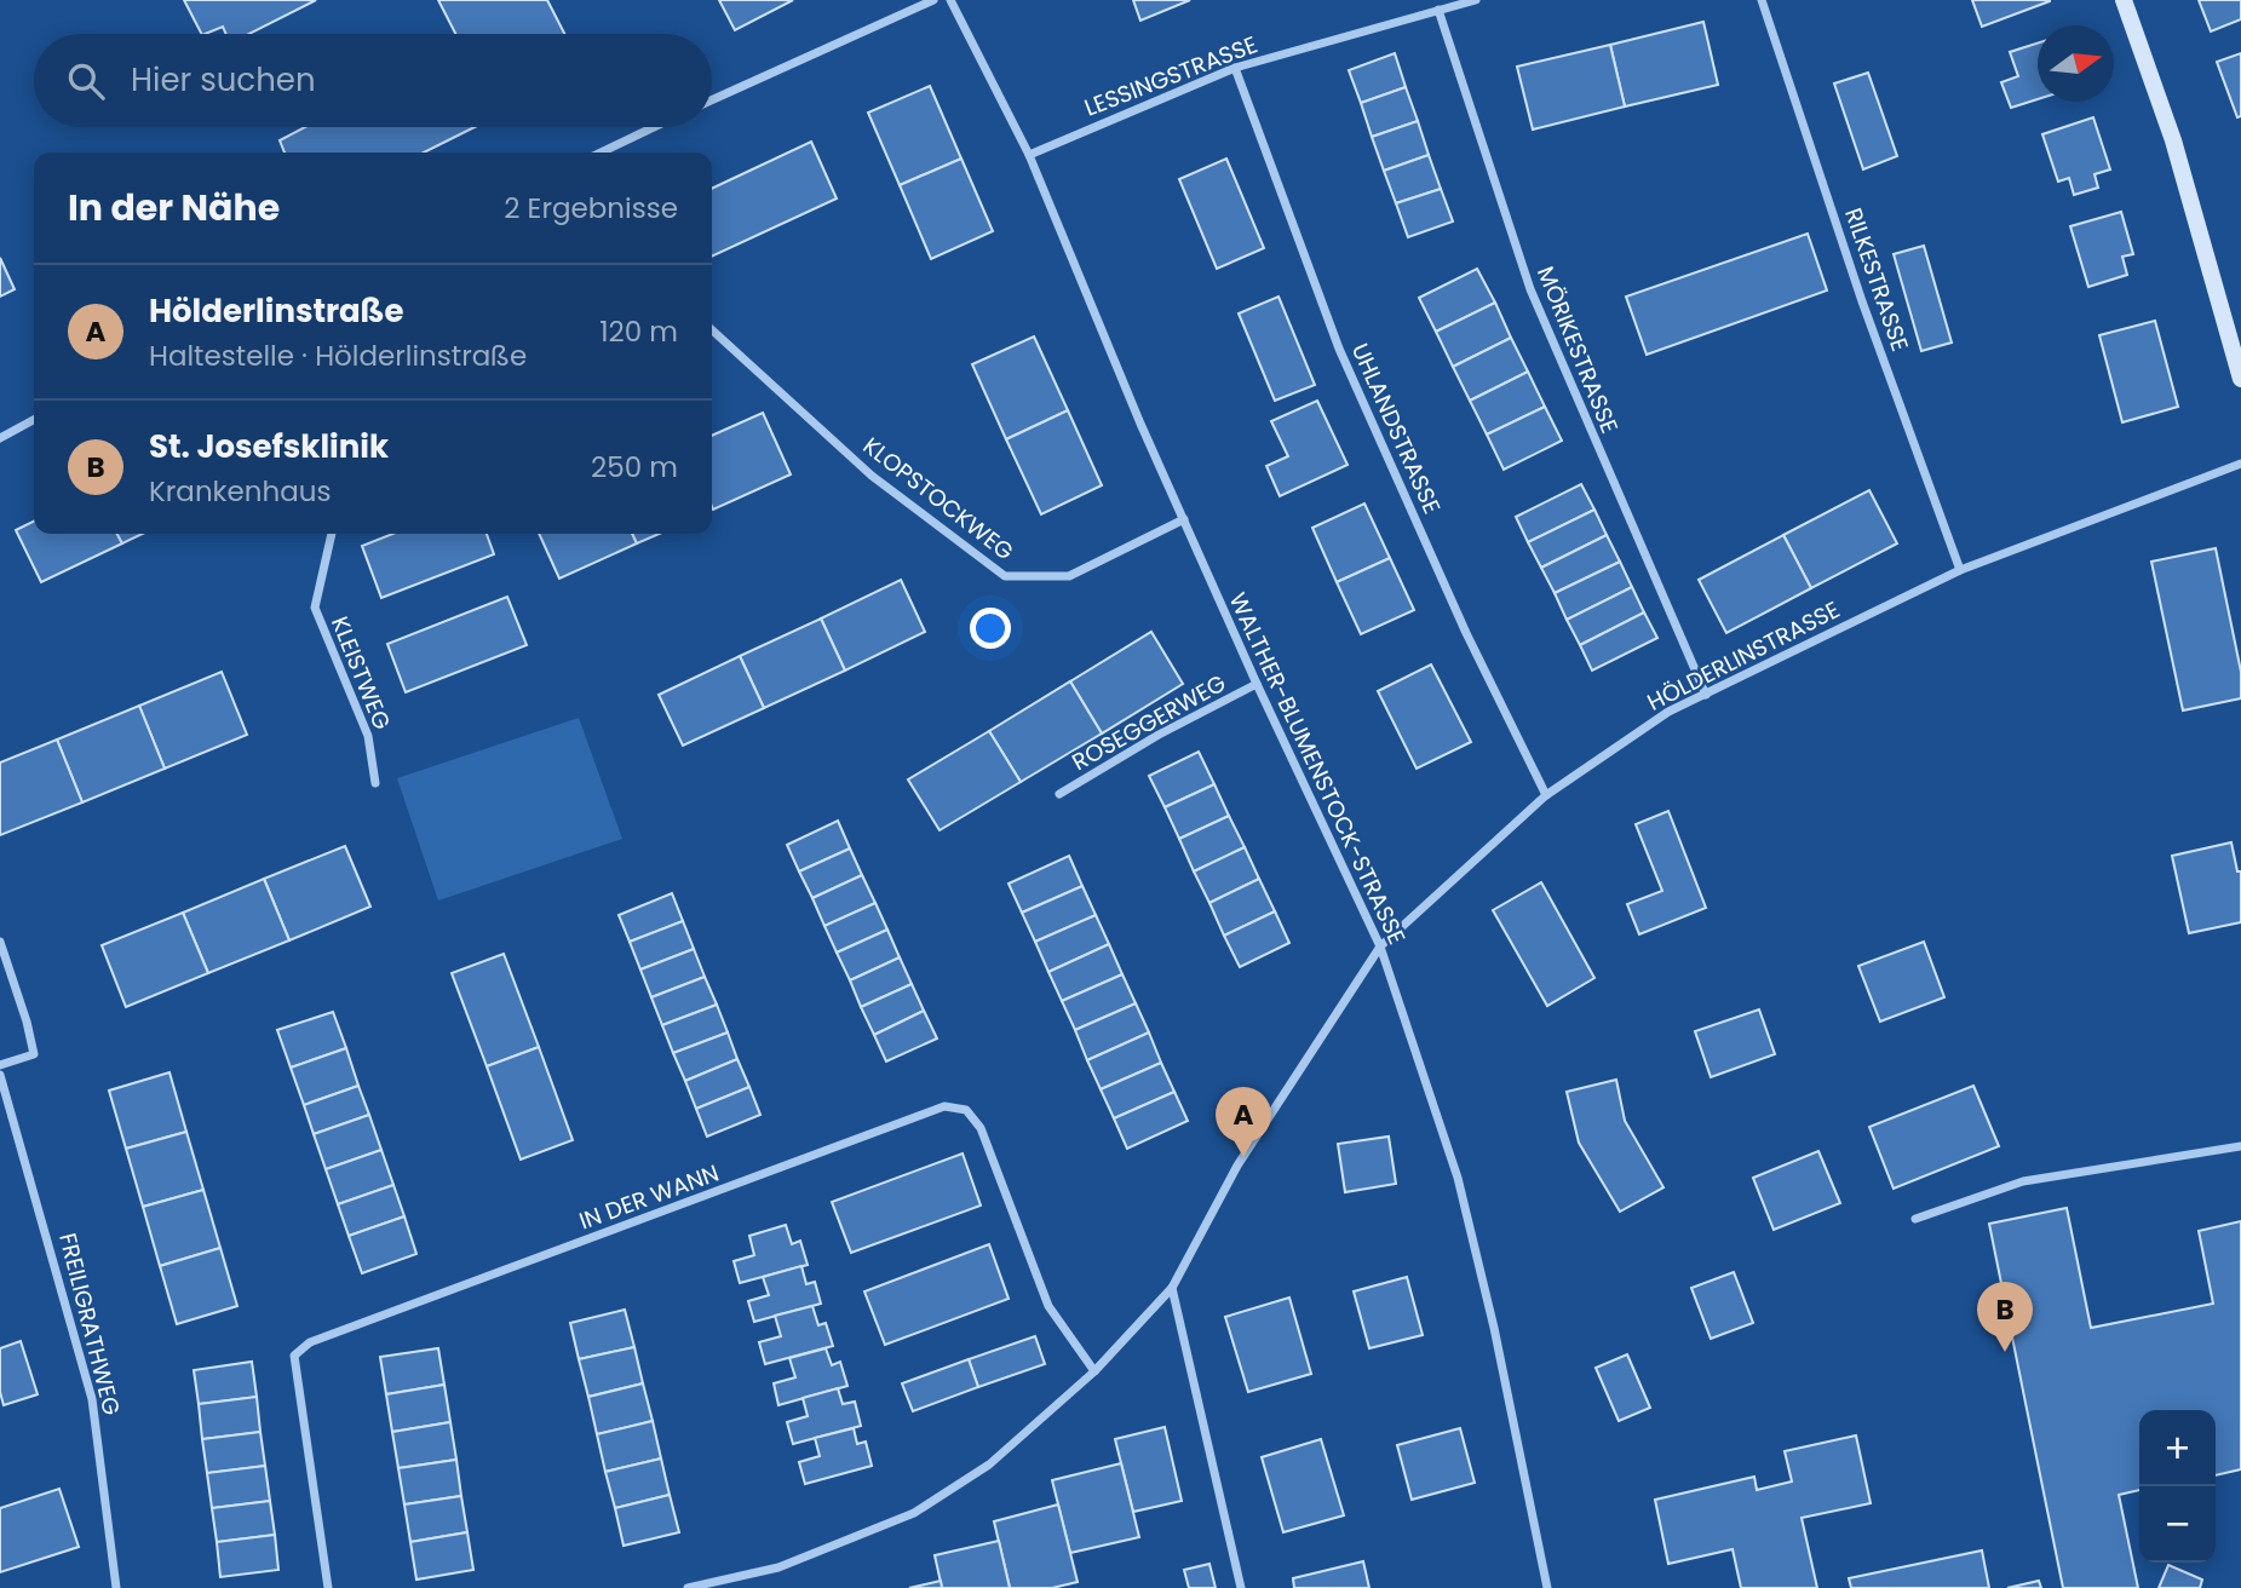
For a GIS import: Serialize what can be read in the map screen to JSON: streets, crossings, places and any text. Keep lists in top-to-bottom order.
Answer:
{
  "streets": {
    "street": [
      "LESSINGSTRASSE",
      "RILKESTRASSE",
      "MÖRIKESTRASSE",
      "UHLANDSTRASSE",
      "KLOPSTOCKWEG",
      "HÖLDERLINSTRASSE",
      "KLEISTWEG",
      "ROSEGGERWEG",
      "WALTHER-BLUMENSTOCK-STRASSE",
      "IN DER WANN",
      "FREILIGRATHWEG"
    ]
  },
  "crossings": [
    ["LESSINGSTRASSE", "MÖRIKESTRASSE"],
    ["LESSINGSTRASSE", "UHLANDSTRASSE"],
    ["LESSINGSTRASSE", "WALTHER-BLUMENSTOCK-STRASSE"],
    ["RILKESTRASSE", "HÖLDERLINSTRASSE"],
    ["MÖRIKESTRASSE", "HÖLDERLINSTRASSE"],
    ["UHLANDSTRASSE", "HÖLDERLINSTRASSE"],
    ["KLOPSTOCKWEG", "WALTHER-BLUMENSTOCK-STRASSE"],
    ["HÖLDERLINSTRASSE", "WALTHER-BLUMENSTOCK-STRASSE"],
    ["HÖLDERLINSTRASSE", "IN DER WANN"],
    ["ROSEGGERWEG", "WALTHER-BLUMENSTOCK-STRASSE"]
  ],
  "north": "right",
  "page": {
    "search": "Hier suchen",
    "heading": ["In der Nähe", "2 Ergebnisse"],
    "list": [
      {
        "mark": "A",
        "name": "Hölderlinstraße",
        "note": "Haltestelle · Hölderlinstraße",
        "value": "120 m"
      },
      {
        "mark": "B",
        "name": "St. Josefsklinik",
        "note": "Krankenhaus",
        "value": "250 m"
      }
    ],
    "pins": ["A", "B"],
    "map_buttons": ["+", "−"]
  }
}
